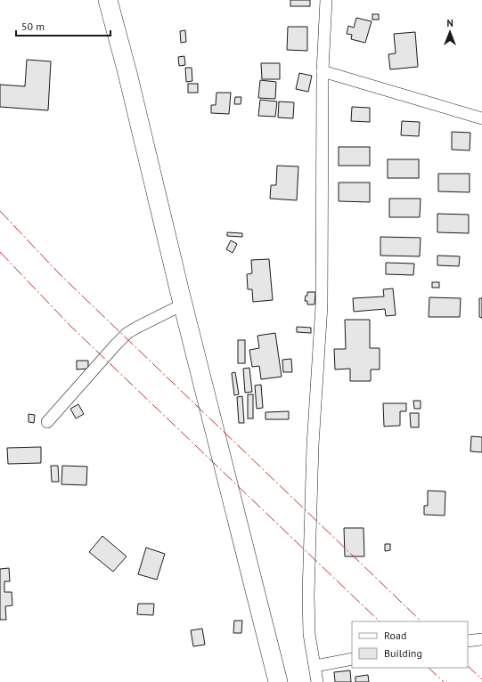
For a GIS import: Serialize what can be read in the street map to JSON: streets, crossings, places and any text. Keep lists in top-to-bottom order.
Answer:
{
  "legend": ["Road", "Building"],
  "scale_bar": "50 m",
  "north": "top"
}
